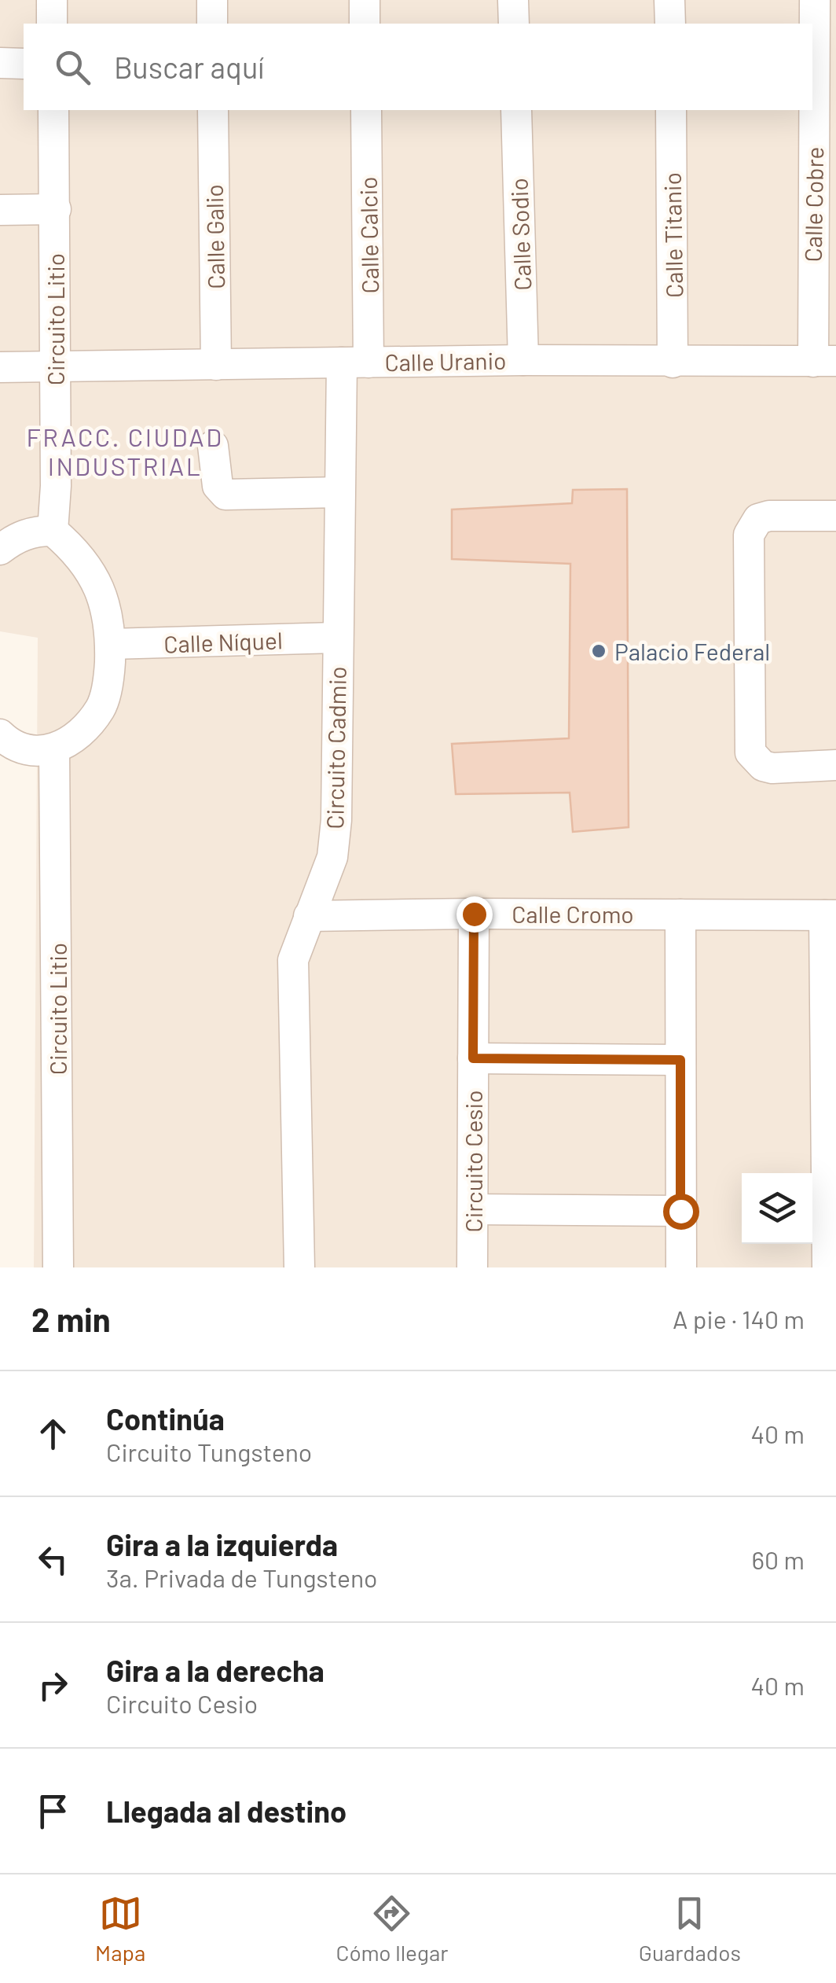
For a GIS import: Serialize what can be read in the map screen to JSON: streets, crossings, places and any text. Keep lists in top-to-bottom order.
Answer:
{
  "streets": {
    "street": [
      "Calle Cobre",
      "Calle Sodio",
      "Calle Calcio",
      "Calle Titanio",
      "Calle Galio",
      "Circuito Litio",
      "Calle Uranio",
      "Calle Níquel",
      "Circuito Cadmio",
      "Calle Cromo",
      "Circuito Cesio"
    ]
  },
  "crossings": [
    ["Calle Cobre", "Calle Uranio"],
    ["Calle Sodio", "Calle Uranio"],
    ["Calle Calcio", "Calle Uranio"],
    ["Calle Calcio", "Circuito Cadmio"],
    ["Calle Titanio", "Calle Uranio"],
    ["Calle Galio", "Calle Uranio"],
    ["Circuito Litio", "Calle Uranio"],
    ["Calle Uranio", "Circuito Cadmio"],
    ["Calle Níquel", "Circuito Cadmio"],
    ["Circuito Cadmio", "Calle Cromo"],
    ["Calle Cromo", "Circuito Cesio"]
  ],
  "districts": ["FRACC. CIUDAD INDUSTRIAL"],
  "places": ["Palacio Federal"],
  "page": {
    "search": "Buscar aquí",
    "heading": ["2 min", "A pie · 140 m"],
    "list": [
      ["Continúa", "Circuito Tungsteno", "40 m"],
      ["Gira a la izquierda", "3a. Privada de Tungsteno", "60 m"],
      ["Gira a la derecha", "Circuito Cesio", "40 m"],
      "Llegada al destino"
    ],
    "nav": ["Mapa", "Cómo llegar", "Guardados"]
  }
}
